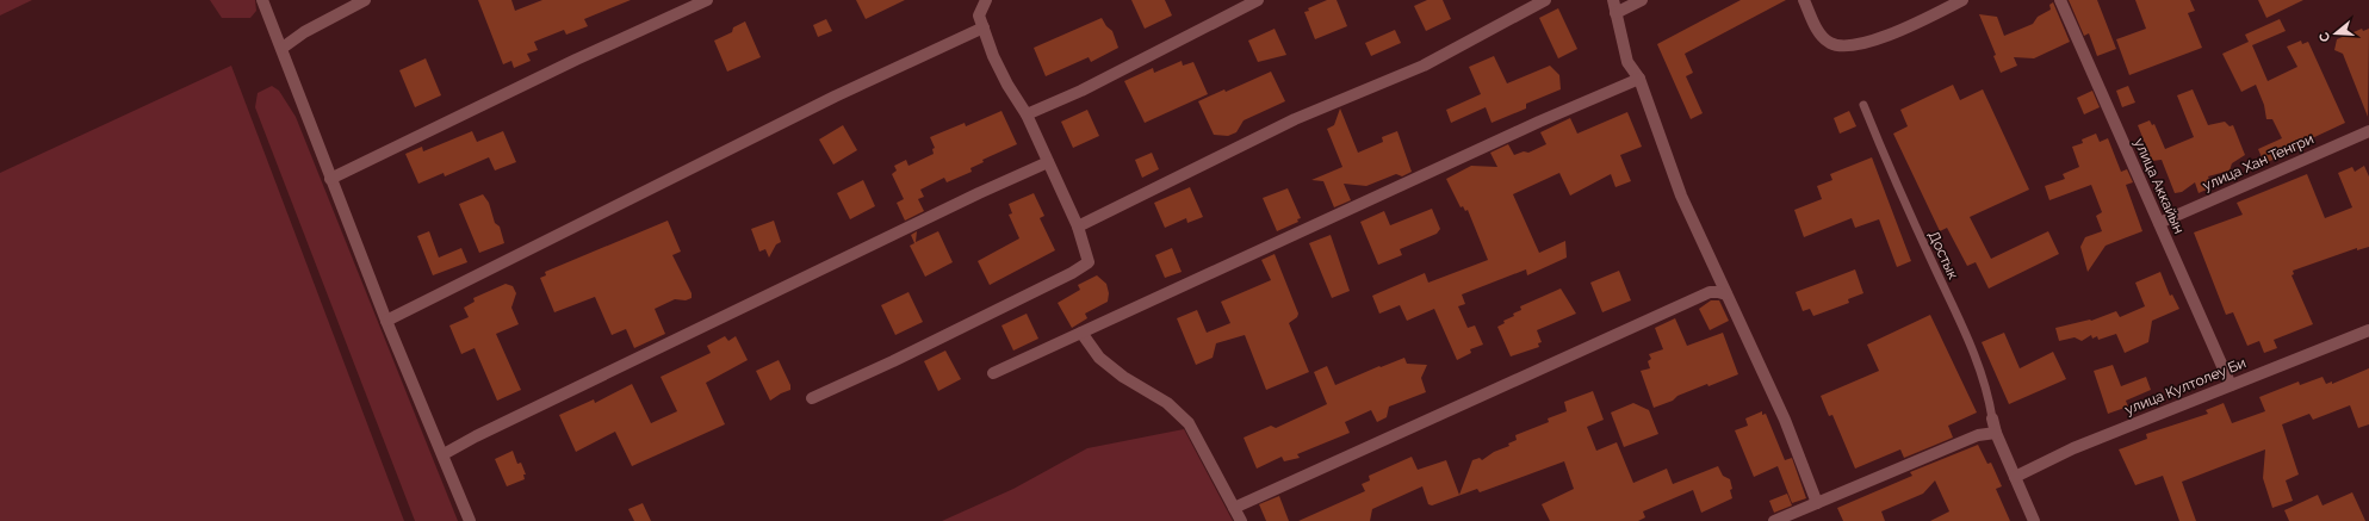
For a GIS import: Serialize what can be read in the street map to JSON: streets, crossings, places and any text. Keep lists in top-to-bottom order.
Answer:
{
  "streets": {
    "street": ["улица Хан Тенгри", "улица Аккайын", "улица Култолеу Би"],
    "lane": ["Достык"]
  },
  "crossings": [
    ["улица Хан Тенгри", "улица Аккайын"],
    ["улица Аккайын", "улица Култолеу Би"]
  ],
  "north": "left"
}
